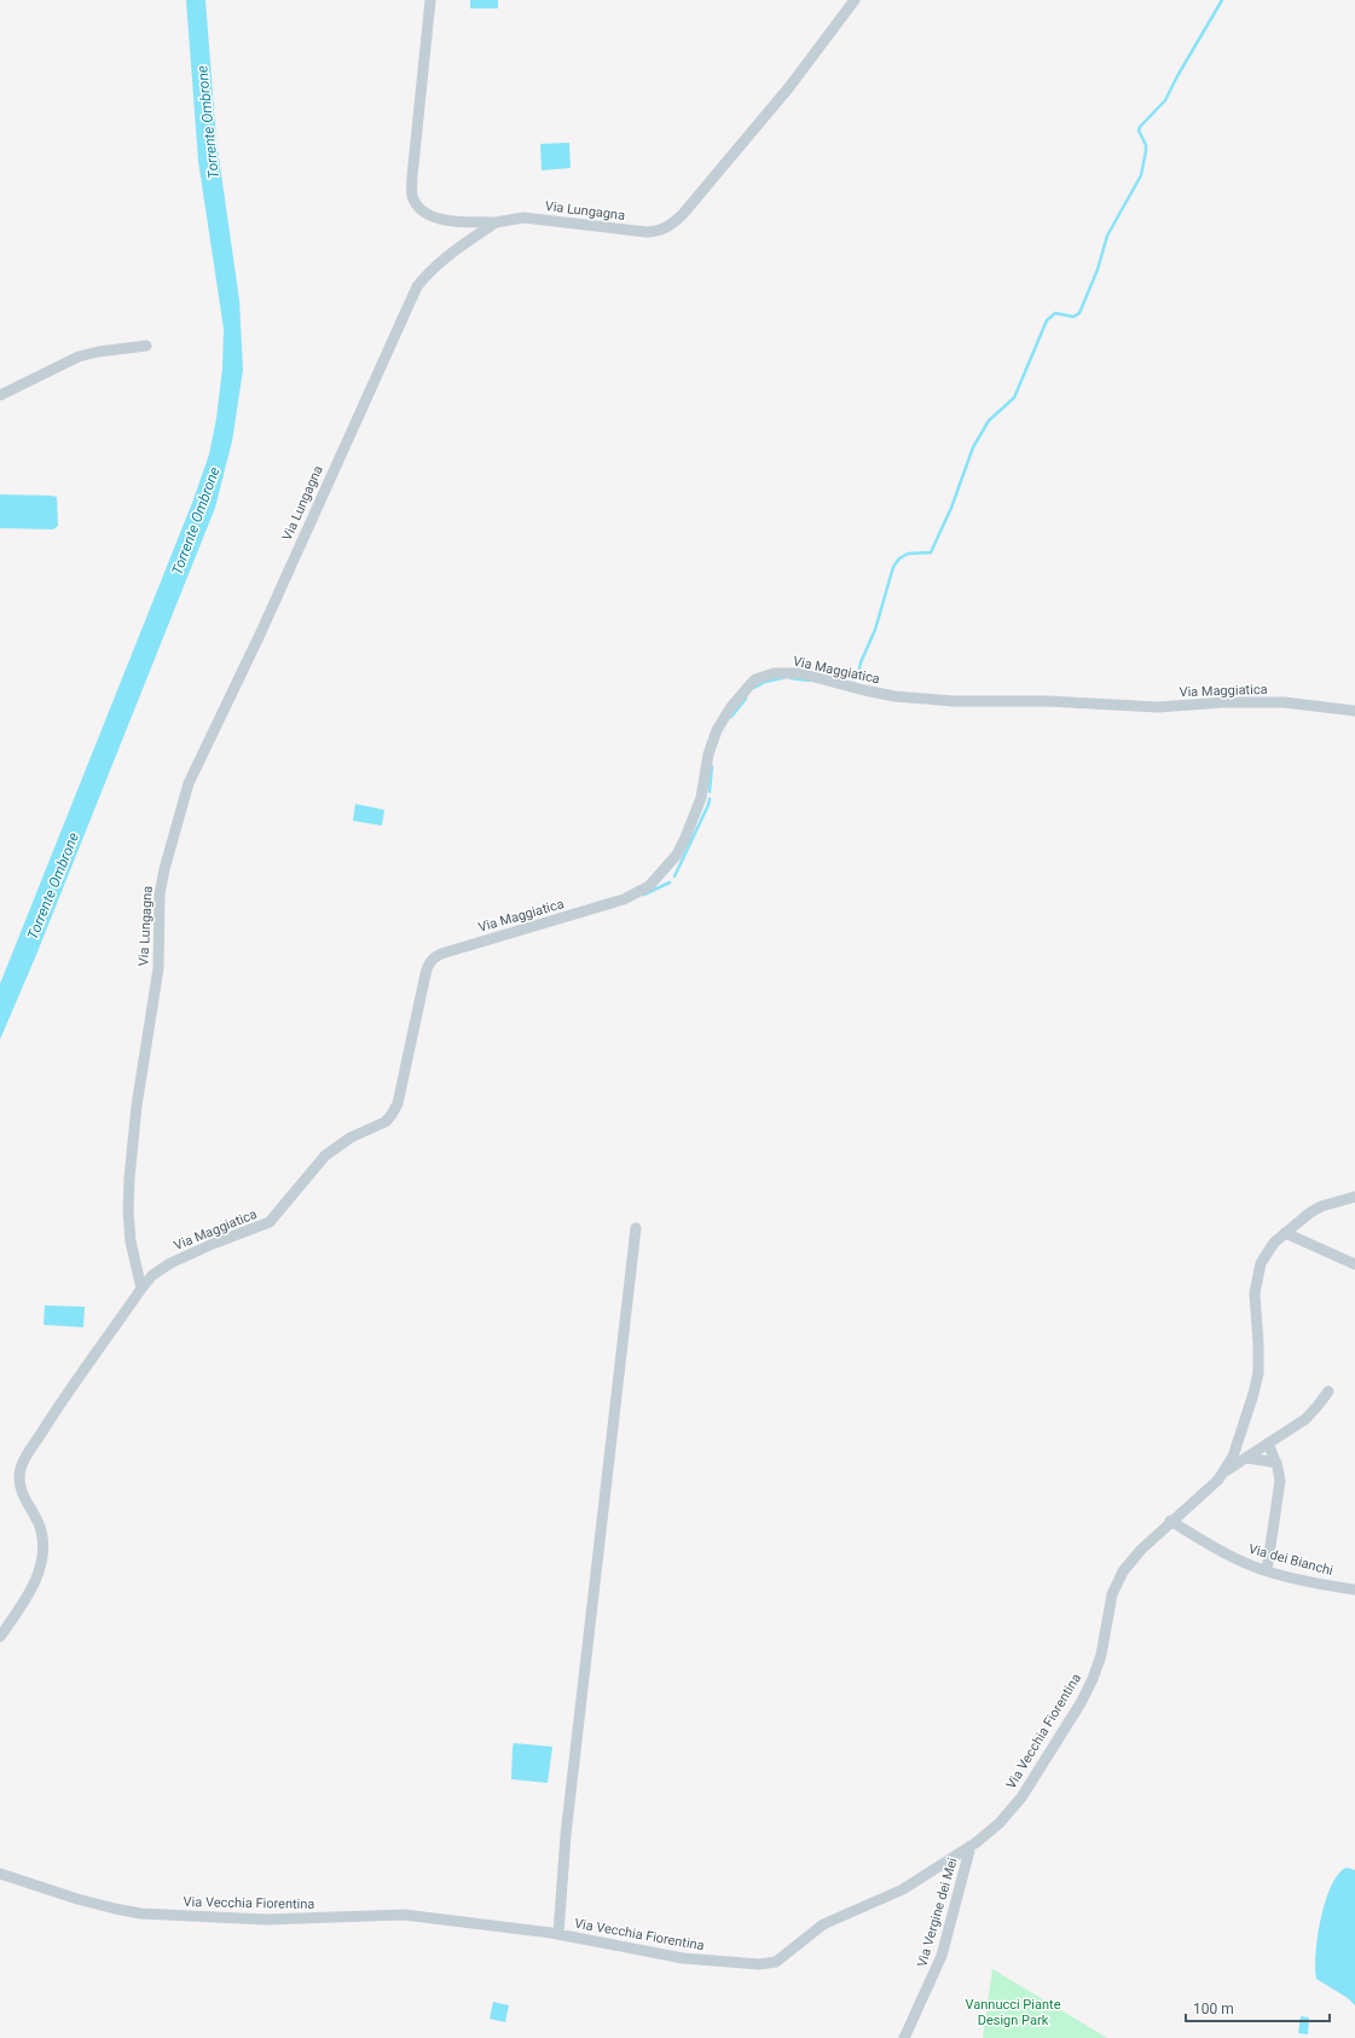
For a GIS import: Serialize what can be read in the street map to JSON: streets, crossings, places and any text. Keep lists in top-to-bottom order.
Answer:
{
  "streets": {
    "street": [
      "Via Lungagna",
      "Via Maggiatica",
      "Via dei Bianchi",
      "Via Vecchia Fiorentina",
      "Via Vergine dei Mei"
    ]
  },
  "crossings": [
    ["Via Lungagna", "Via Maggiatica"],
    ["Via dei Bianchi", "Via Vecchia Fiorentina"],
    ["Via Vecchia Fiorentina", "Via Vergine dei Mei"]
  ],
  "water": ["Torrente Ombrone"],
  "parks": ["Vannucci Piante Design Park"],
  "scale_bar": "100 m"
}
